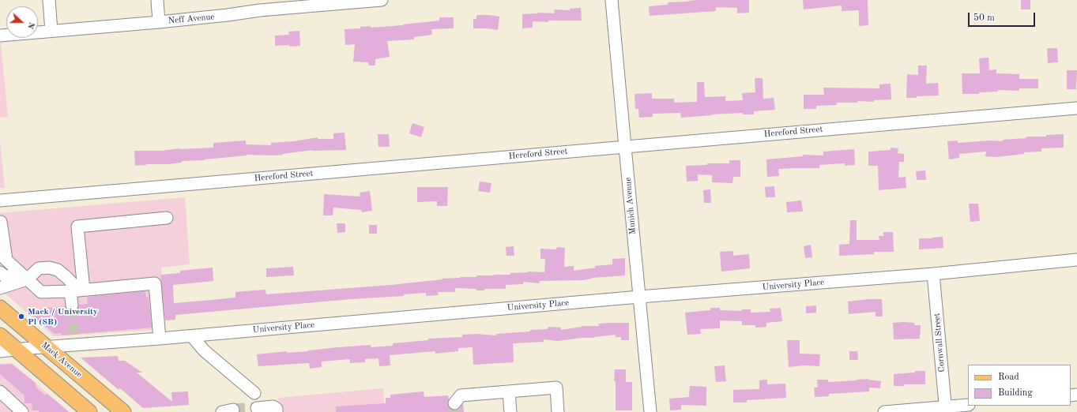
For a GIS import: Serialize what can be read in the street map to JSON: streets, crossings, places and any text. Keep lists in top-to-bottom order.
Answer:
{
  "streets": {
    "main road": ["Mack Avenue"],
    "street": [
      "Neff Avenue",
      "Hereford Street",
      "Munich Avenue",
      "University Place",
      "Cornwall Street"
    ]
  },
  "crossings": [
    ["Hereford Street", "Munich Avenue"],
    ["Munich Avenue", "University Place"],
    ["University Place", "Cornwall Street"],
    ["University Place", "Mack Avenue"]
  ],
  "places": ["Mack / University Pl (SB)"],
  "legend": ["Road", "Building"],
  "scale_bar": "50 m",
  "north": "right"
}
